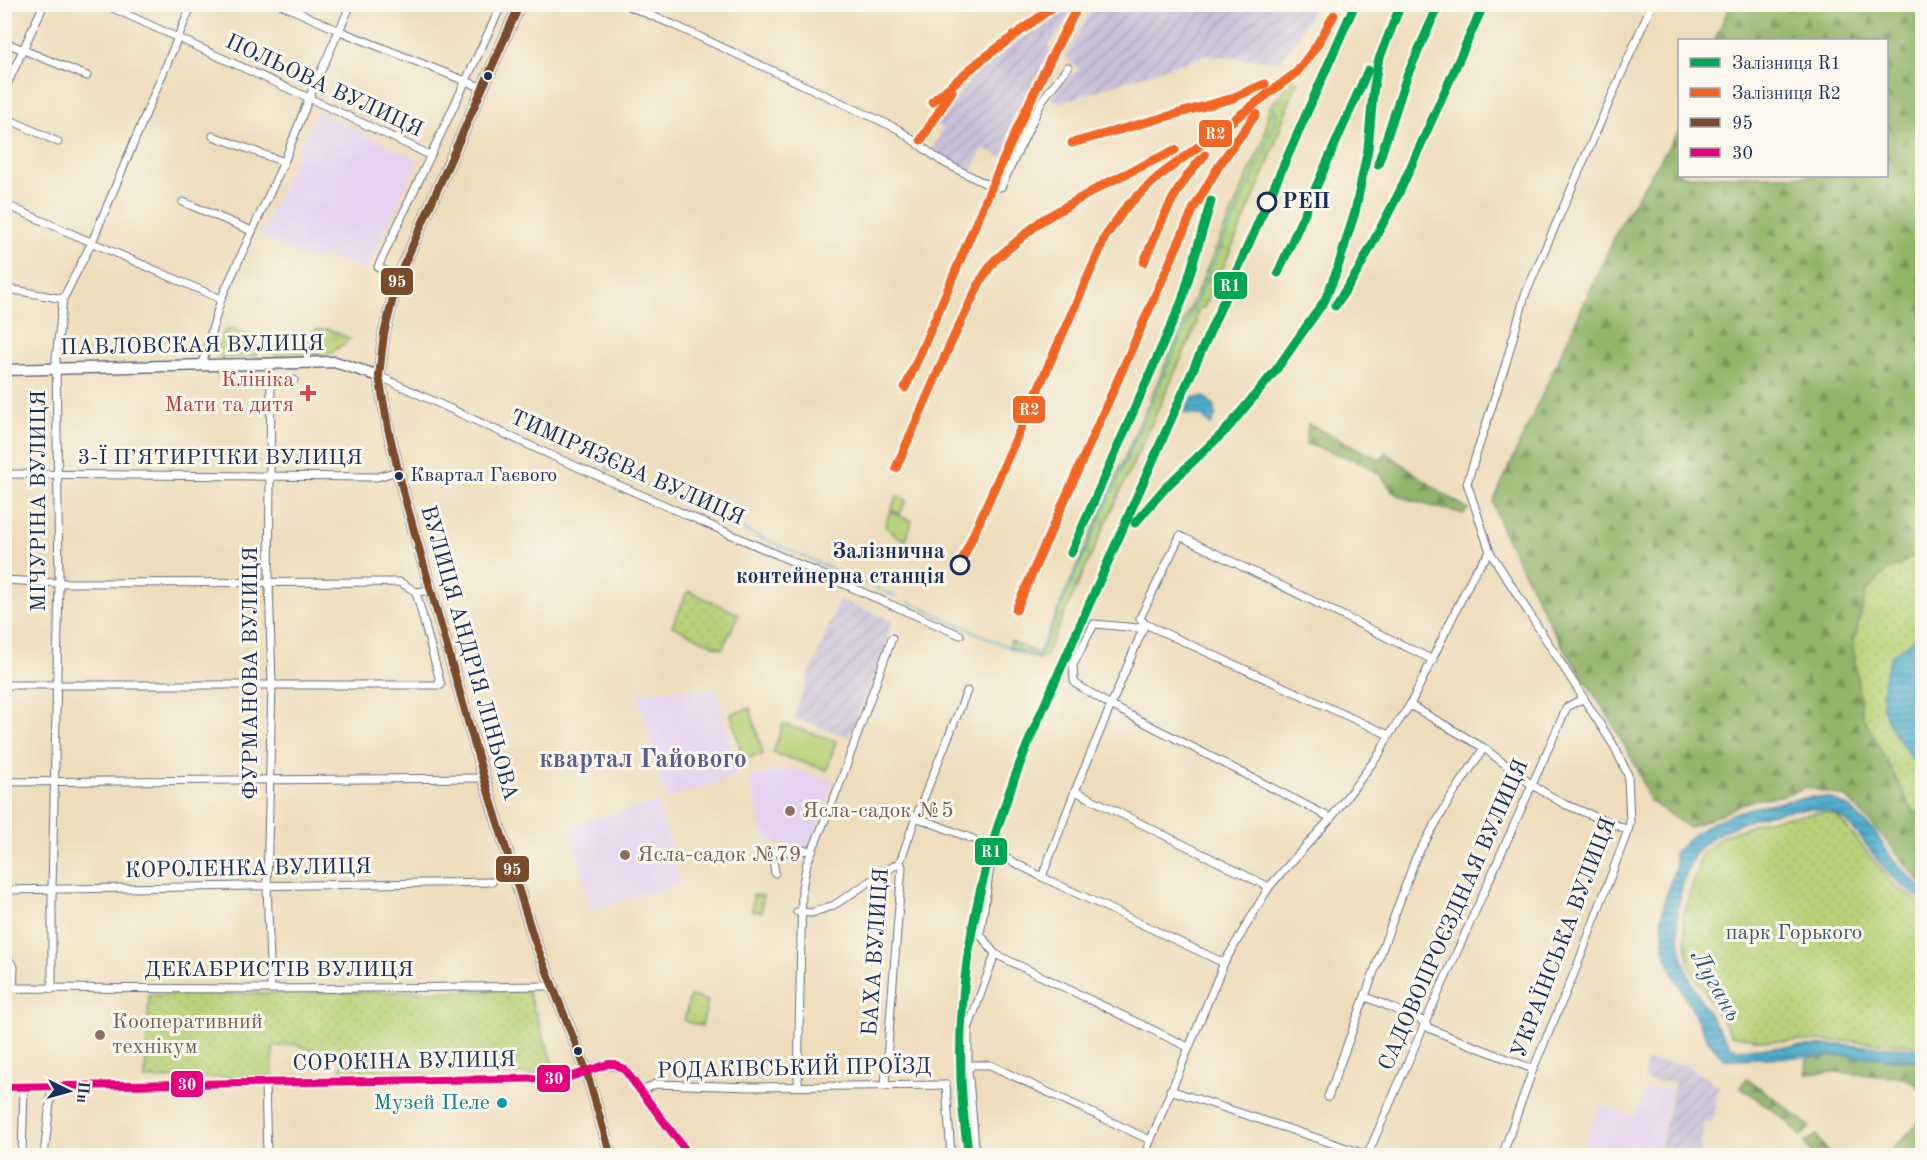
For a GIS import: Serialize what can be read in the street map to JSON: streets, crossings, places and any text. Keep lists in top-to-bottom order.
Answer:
{
  "streets": {
    "main road": ["ПАВЛОВСКАЯ ВУЛИЦЯ", "ВУЛИЦЯ АНДРІЯ ЛІНЬОВА"],
    "street": [
      "ПОЛЬОВА ВУЛИЦЯ",
      "3-Ї П’ЯТИРІЧКИ ВУЛИЦЯ",
      "ТИМІРЯЗЄВА ВУЛИЦЯ",
      "МІЧУРІНА ВУЛИЦЯ",
      "ФУРМАНОВА ВУЛИЦЯ",
      "КОРОЛЕНКА ВУЛИЦЯ",
      "САДОВОПРОЄЗДНАЯ ВУЛИЦЯ",
      "УКРАЇНСЬКА ВУЛИЦЯ",
      "БАХА ВУЛИЦЯ",
      "ДЕКАБРИСТІВ ВУЛИЦЯ",
      "СОРОКІНА ВУЛИЦЯ",
      "РОДАКІВСЬКИЙ ПРОЇЗД"
    ]
  },
  "crossings": [
    ["ПОЛЬОВА ВУЛИЦЯ", "МІЧУРІНА ВУЛИЦЯ"],
    ["ПАВЛОВСКАЯ ВУЛИЦЯ", "ТИМІРЯЗЄВА ВУЛИЦЯ"],
    ["ПАВЛОВСКАЯ ВУЛИЦЯ", "МІЧУРІНА ВУЛИЦЯ"],
    ["ПАВЛОВСКАЯ ВУЛИЦЯ", "ВУЛИЦЯ АНДРІЯ ЛІНЬОВА"],
    ["3-Ї П’ЯТИРІЧКИ ВУЛИЦЯ", "МІЧУРІНА ВУЛИЦЯ"],
    ["3-Ї П’ЯТИРІЧКИ ВУЛИЦЯ", "ВУЛИЦЯ АНДРІЯ ЛІНЬОВА"],
    ["3-Ї П’ЯТИРІЧКИ ВУЛИЦЯ", "ФУРМАНОВА ВУЛИЦЯ"],
    ["ТИМІРЯЗЄВА ВУЛИЦЯ", "ВУЛИЦЯ АНДРІЯ ЛІНЬОВА"],
    ["МІЧУРІНА ВУЛИЦЯ", "КОРОЛЕНКА ВУЛИЦЯ"],
    ["МІЧУРІНА ВУЛИЦЯ", "ДЕКАБРИСТІВ ВУЛИЦЯ"],
    ["ВУЛИЦЯ АНДРІЯ ЛІНЬОВА", "ДЕКАБРИСТІВ ВУЛИЦЯ"],
    ["ВУЛИЦЯ АНДРІЯ ЛІНЬОВА", "СОРОКІНА ВУЛИЦЯ"],
    ["ФУРМАНОВА ВУЛИЦЯ", "КОРОЛЕНКА ВУЛИЦЯ"],
    ["ФУРМАНОВА ВУЛИЦЯ", "ДЕКАБРИСТІВ ВУЛИЦЯ"],
    ["САДОВОПРОЄЗДНАЯ ВУЛИЦЯ", "УКРАЇНСЬКА ВУЛИЦЯ"],
    ["БАХА ВУЛИЦЯ", "РОДАКІВСЬКИЙ ПРОЇЗД"]
  ],
  "districts": ["квартал Гайового"],
  "water": ["Лугань"],
  "parks": ["парк Горького"],
  "places": {
    "other": [
      "РЕП",
      "Квартал Гаєвого",
      "Залізнична контейнерна станція",
      "Ясла-садок №5",
      "Ясла-садок №79",
      "Кооперативний технікум",
      "Музей Пеле"
    ],
    "health": ["Клініка Мати та дитя"]
  },
  "lines": [
    "rail line R1",
    "rail line R2",
    "transit line 95",
    "transit line 30"
  ],
  "legend": [
    "Залізниця R1",
    "Залізниця R2",
    "95",
    "30"
  ],
  "north": "right"
}
